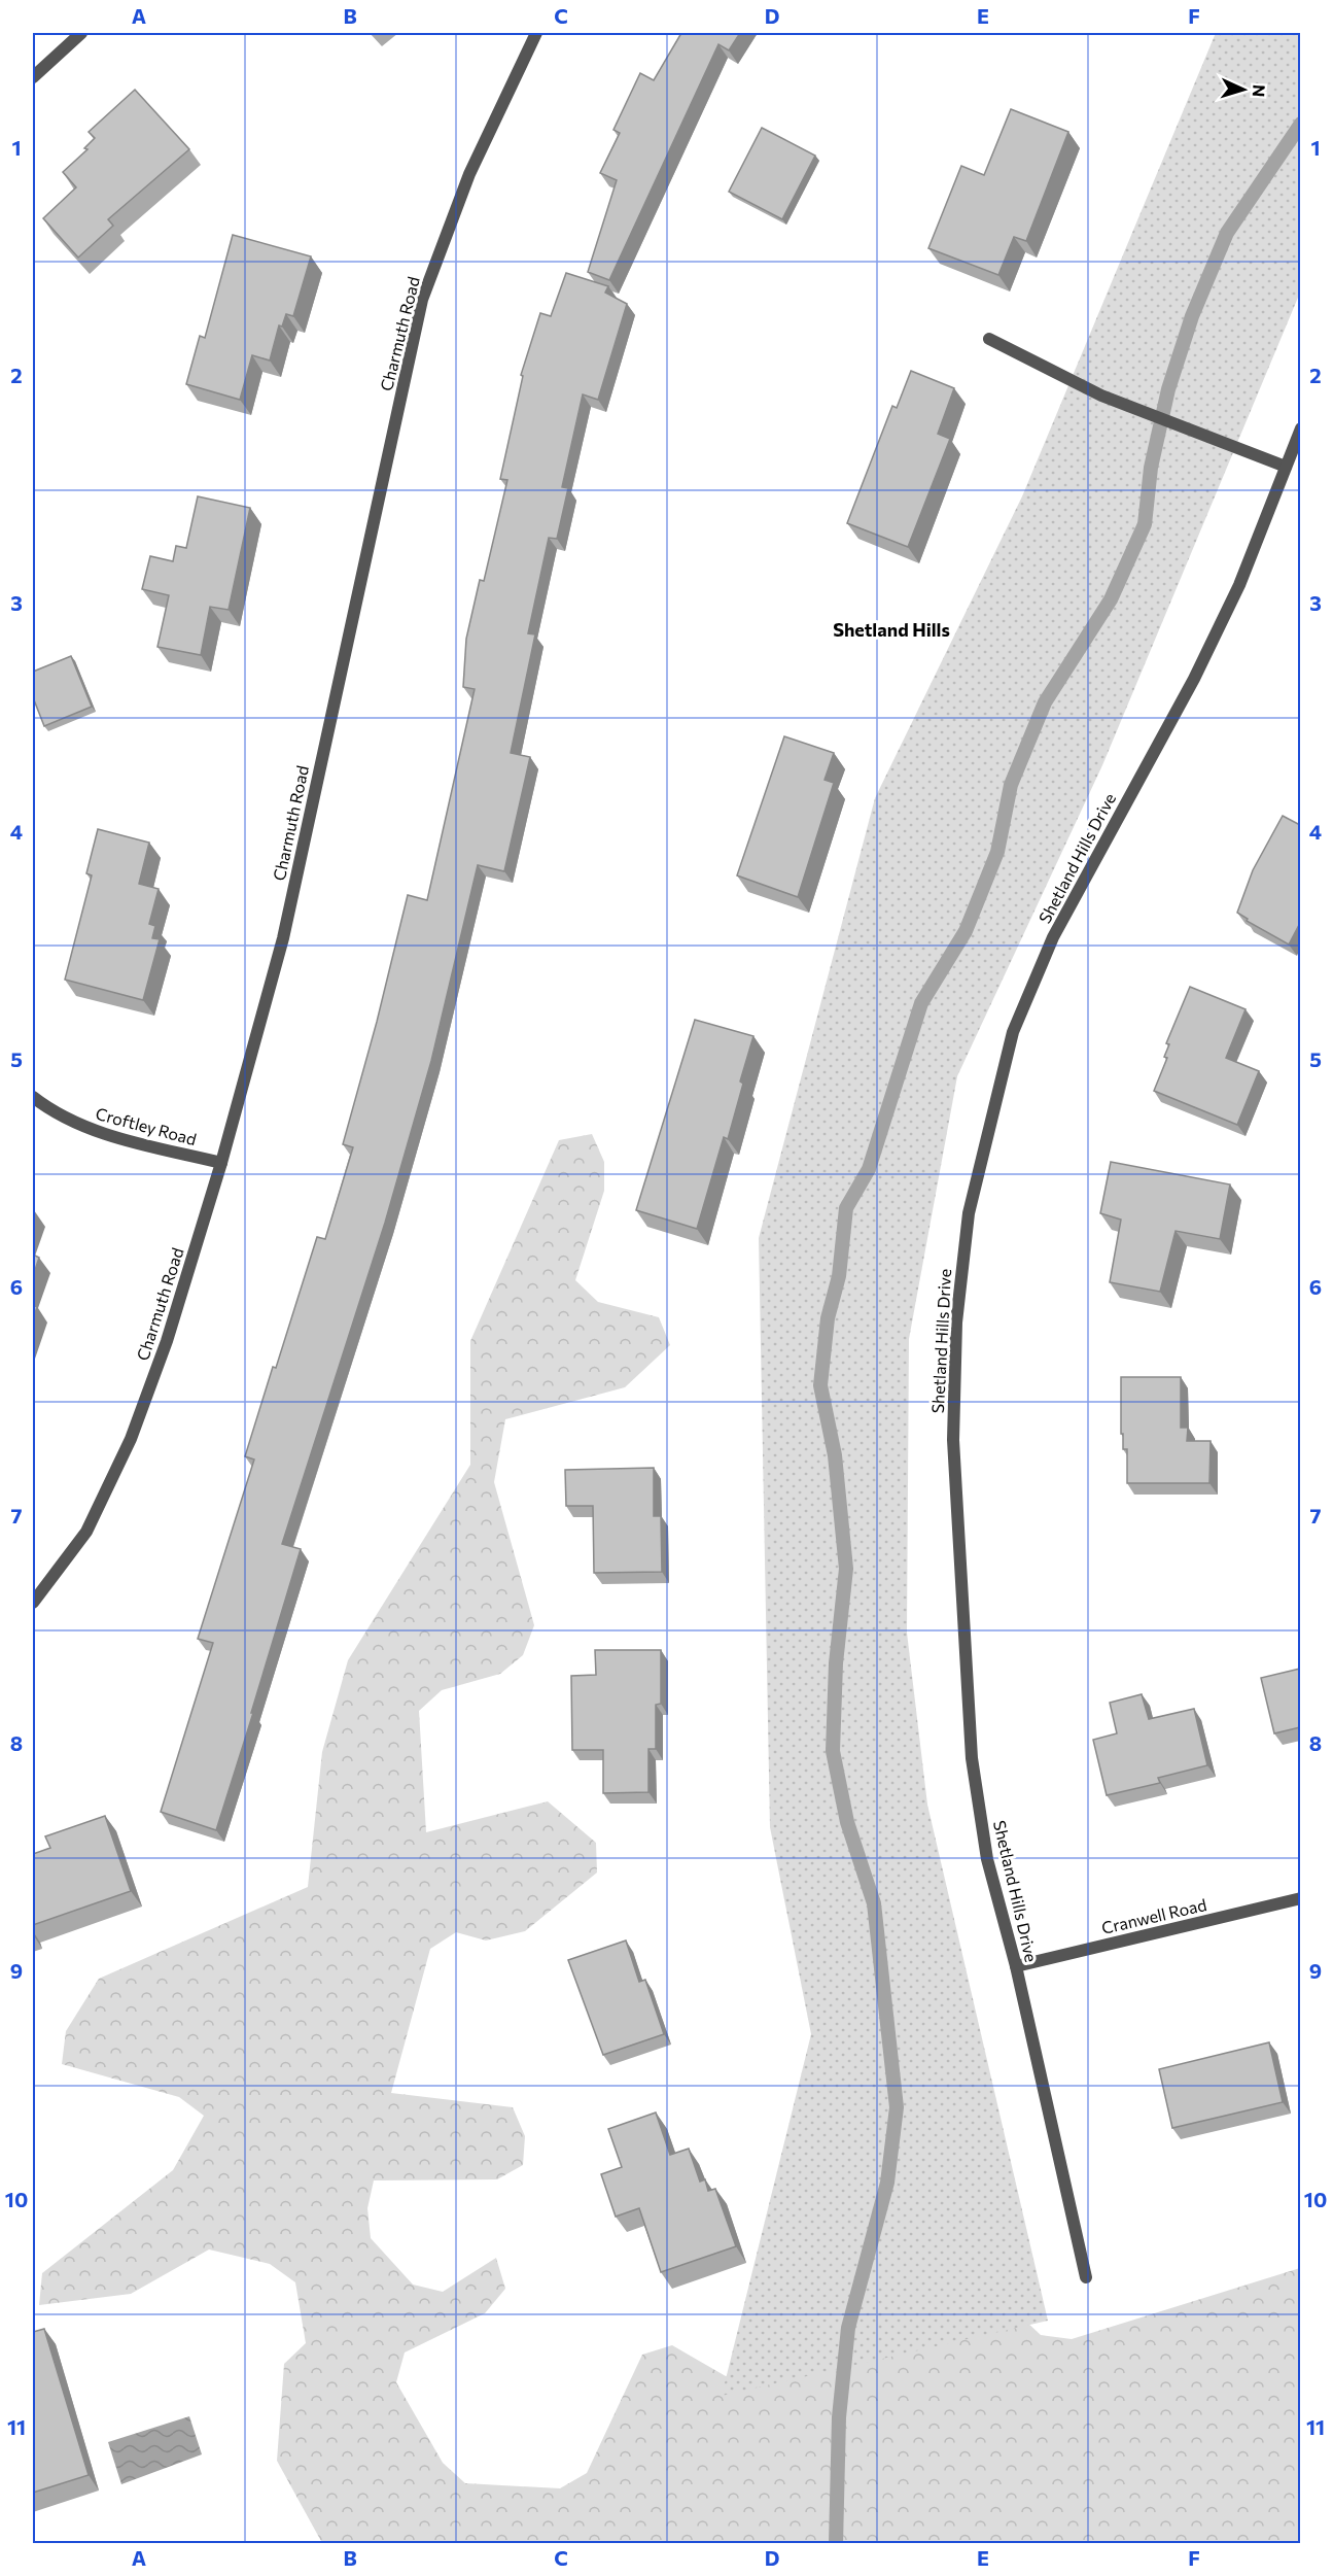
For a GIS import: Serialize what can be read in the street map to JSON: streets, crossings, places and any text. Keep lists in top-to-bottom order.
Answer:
{
  "streets": {
    "street": [
      "Charmuth Road",
      "Shetland Hills Drive",
      "Croftley Road",
      "Cranwell Road"
    ]
  },
  "crossings": [
    ["Charmuth Road", "Croftley Road"],
    ["Shetland Hills Drive", "Cranwell Road"]
  ],
  "districts": ["Shetland Hills"],
  "north": "right",
  "grid": {
    "columns": [
      "A",
      "B",
      "C",
      "D",
      "E",
      "F"
    ],
    "rows": [
      "1",
      "2",
      "3",
      "4",
      "5",
      "6",
      "7",
      "8",
      "9",
      "10",
      "11"
    ]
  }
}
